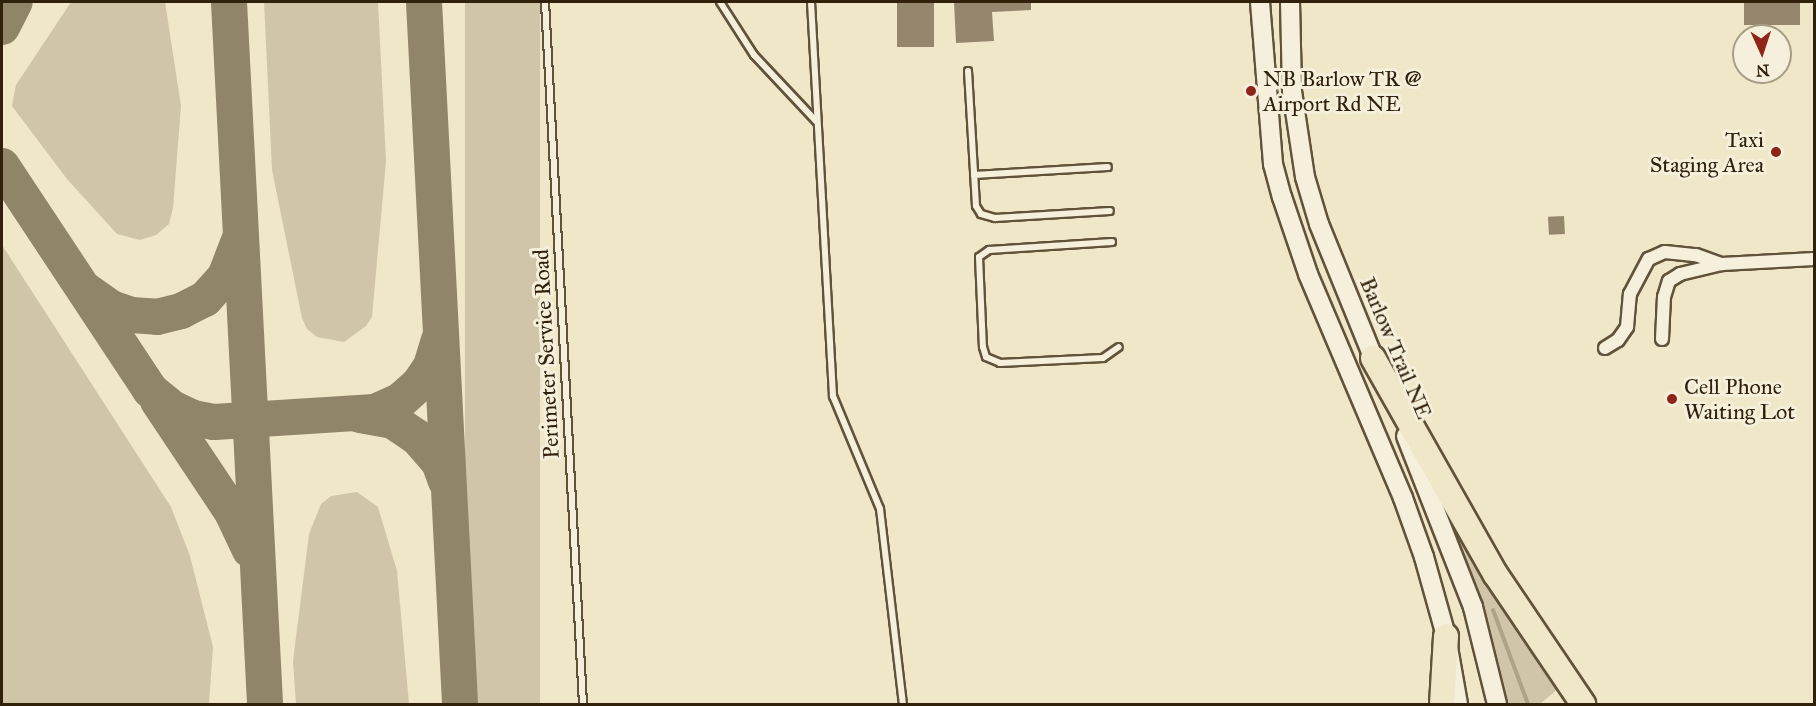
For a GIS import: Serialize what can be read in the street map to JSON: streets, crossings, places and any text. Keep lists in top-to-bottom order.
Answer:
{
  "streets": {
    "main road": ["Barlow Trail NE"],
    "lane": ["Perimeter Service Road"]
  },
  "places": ["NB Barlow TR @ Airport Rd NE", "Taxi Staging Area", "Cell Phone Waiting Lot"],
  "north": "bottom"
}
